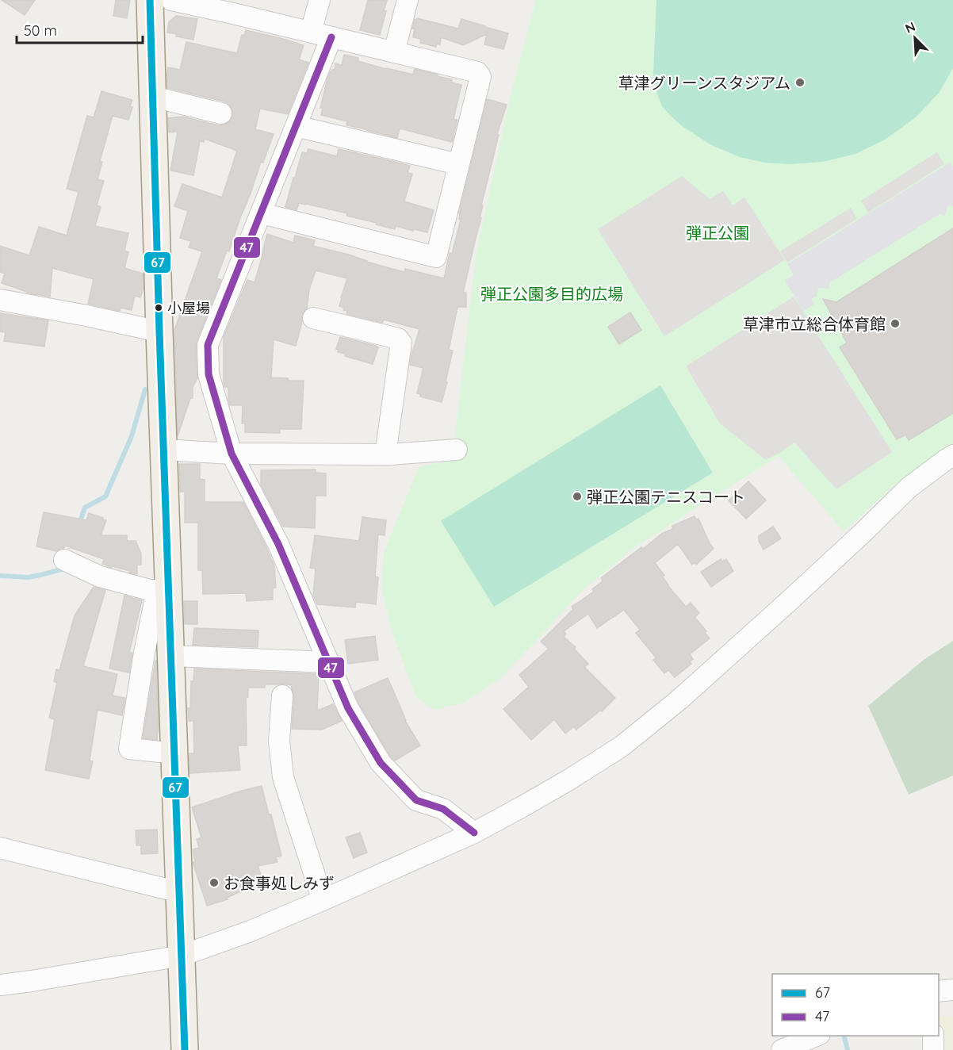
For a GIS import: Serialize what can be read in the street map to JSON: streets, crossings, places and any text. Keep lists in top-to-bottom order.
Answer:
{
  "parks": ["弾正公園", "弾正公園多目的広場"],
  "places": [
    "草津グリーンスタジアム",
    "小屋場",
    "草津市立総合体育館",
    "弾正公園テニスコート",
    "お食事処しみず"
  ],
  "lines": ["transit line 67", "transit line 47"],
  "legend": ["67", "47"],
  "scale_bar": "50 m",
  "north": "top left"
}
